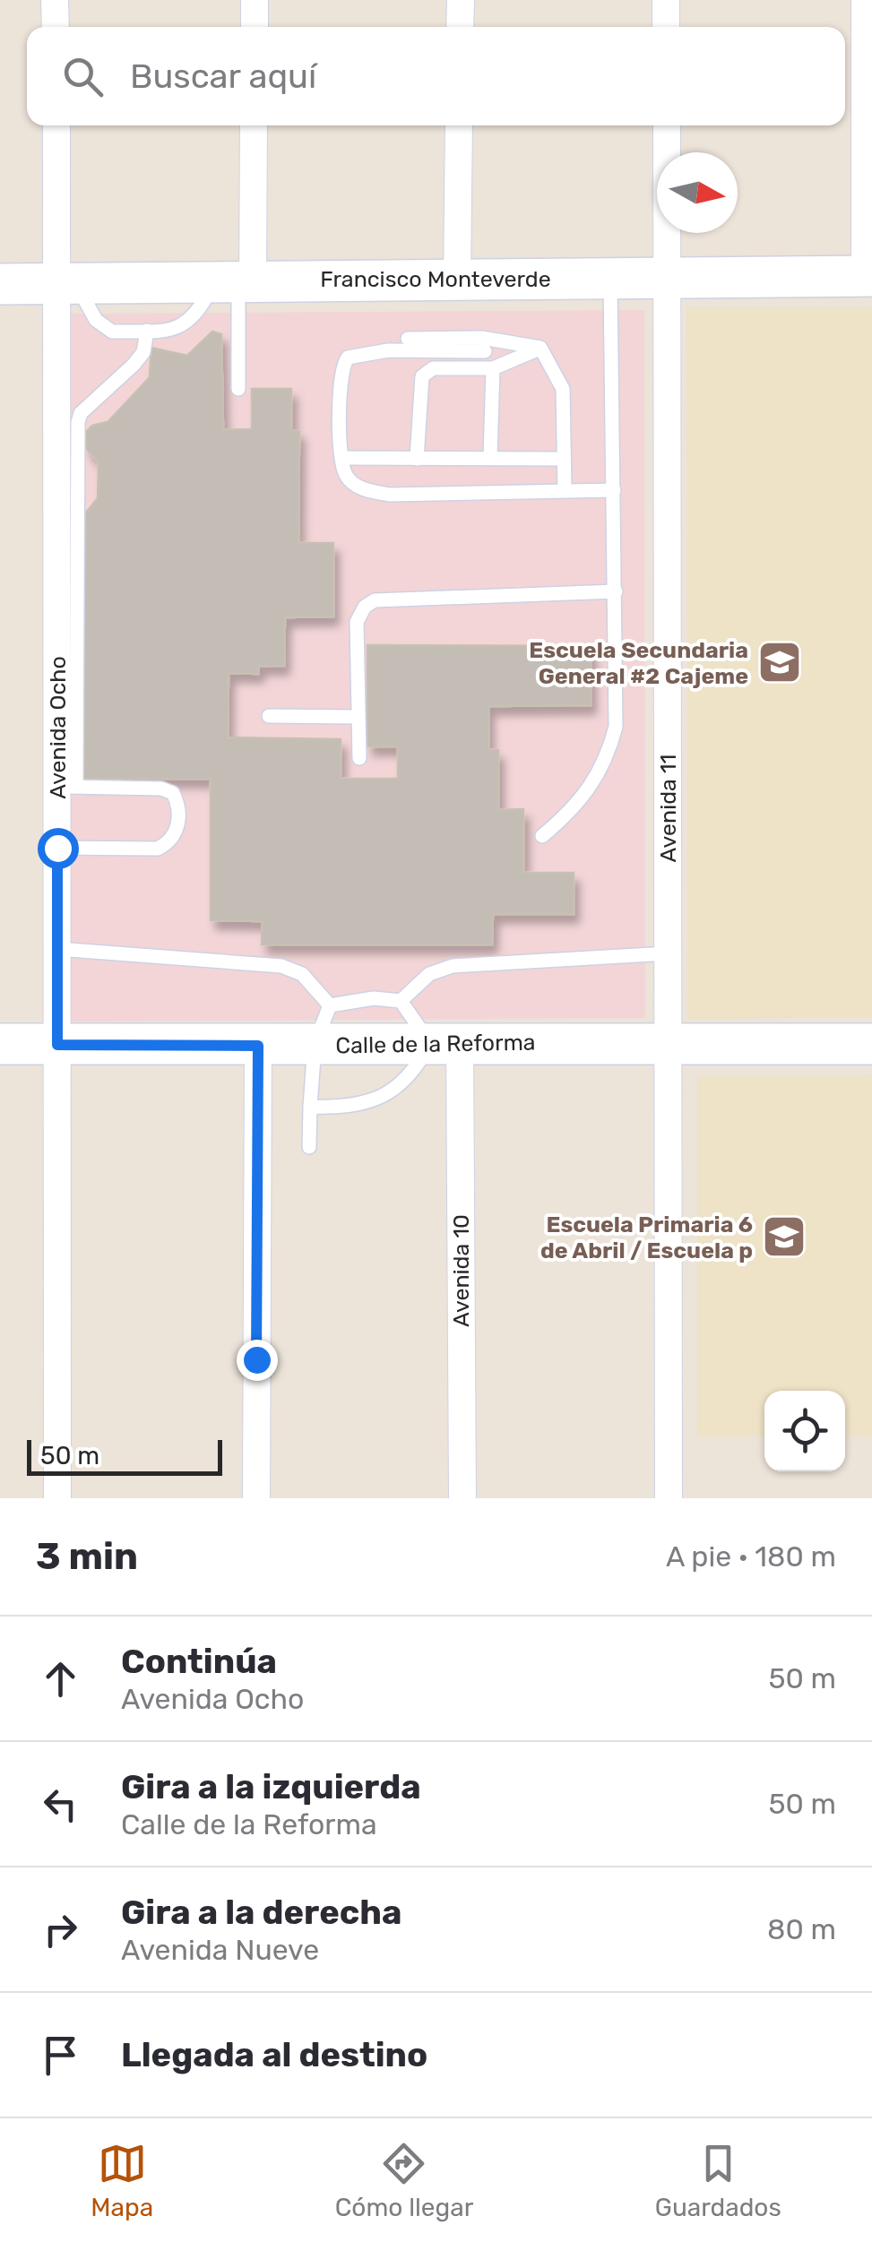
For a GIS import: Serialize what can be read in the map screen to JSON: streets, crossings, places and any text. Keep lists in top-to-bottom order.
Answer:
{
  "streets": {
    "main road": ["Francisco Monteverde", "Calle de la Reforma"],
    "street": ["Avenida Ocho", "Avenida 11", "Avenida 10"]
  },
  "crossings": [
    ["Francisco Monteverde", "Avenida Ocho"],
    ["Francisco Monteverde", "Avenida 11"],
    ["Avenida Ocho", "Calle de la Reforma"],
    ["Avenida 11", "Calle de la Reforma"],
    ["Calle de la Reforma", "Avenida 10"]
  ],
  "places": {
    "school or university": ["Escuela Secundaria General #2 Cajeme", "Escuela Primaria 6 de Abril / Escuela p"]
  },
  "scale_bar": "50 m",
  "north": "right",
  "page": {
    "search": "Buscar aquí",
    "scale": "50 m",
    "heading": ["3 min", "A pie · 180 m"],
    "list": [
      ["Continúa", "Avenida Ocho", "50 m"],
      ["Gira a la izquierda", "Calle de la Reforma", "50 m"],
      ["Gira a la derecha", "Avenida Nueve", "80 m"],
      "Llegada al destino"
    ],
    "nav": ["Mapa", "Cómo llegar", "Guardados"]
  }
}
